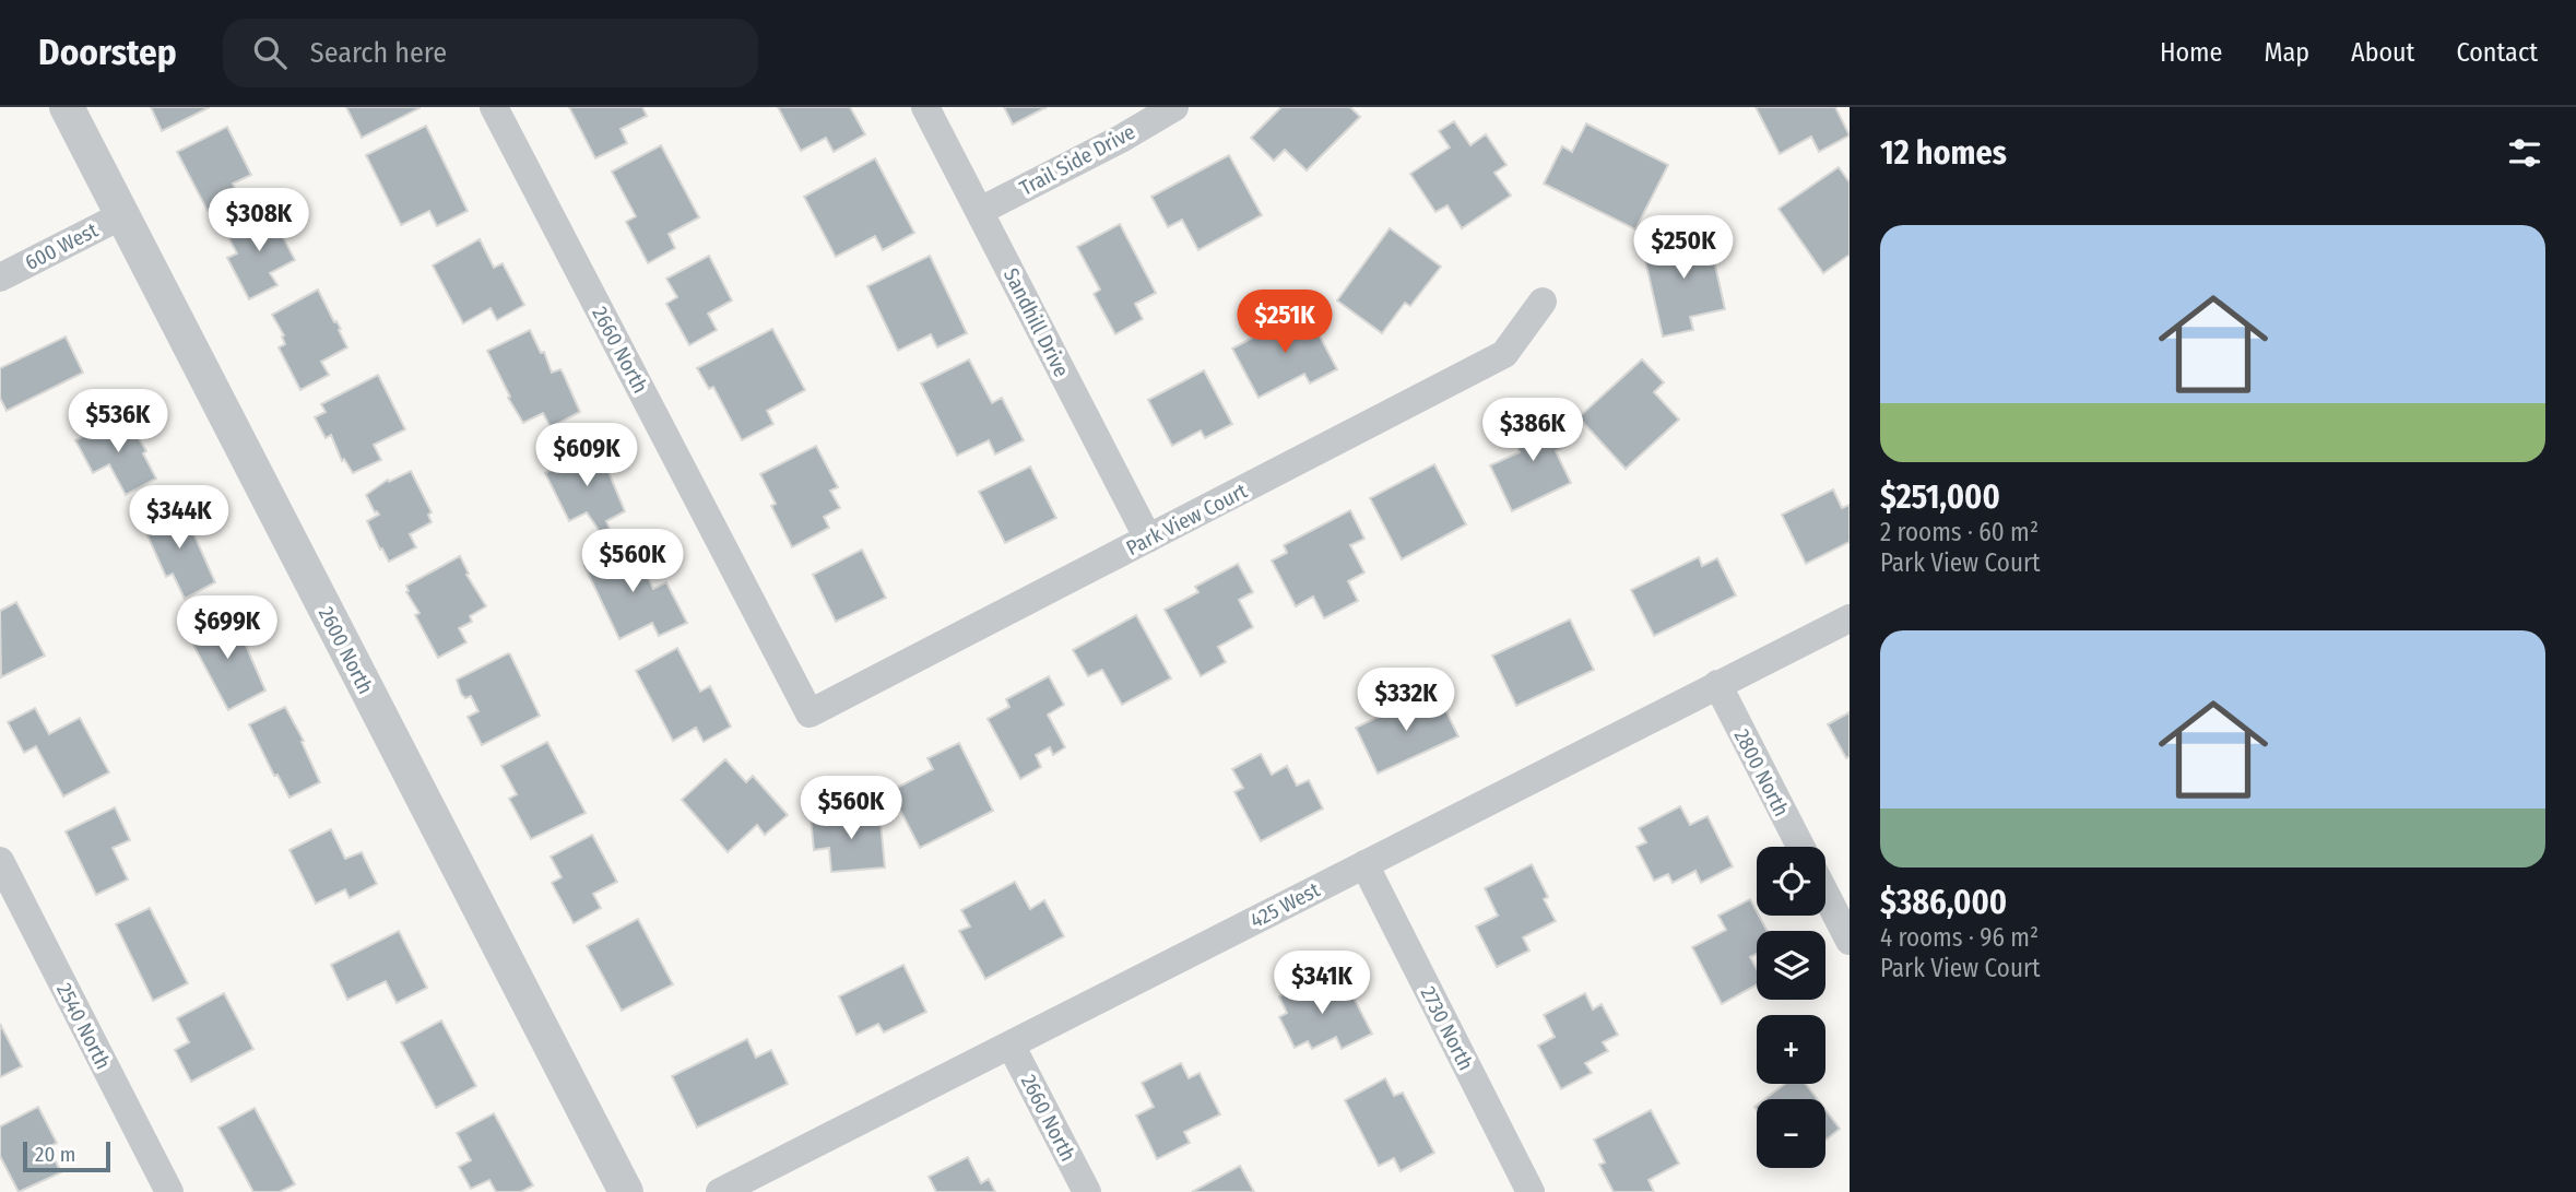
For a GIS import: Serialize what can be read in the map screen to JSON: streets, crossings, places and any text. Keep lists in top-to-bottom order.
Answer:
{
  "streets": {
    "street": [
      "Trail Side Drive",
      "600 West",
      "Sandhill Drive",
      "2660 North",
      "Park View Court",
      "2600 North",
      "2800 North",
      "425 West",
      "2540 North",
      "2730 North"
    ]
  },
  "crossings": [
    ["Trail Side Drive", "Sandhill Drive"],
    ["600 West", "2600 North"],
    ["Sandhill Drive", "Park View Court"],
    ["2660 North", "Park View Court"],
    ["2660 North", "425 West"],
    ["2800 North", "425 West"],
    ["425 West", "2730 North"]
  ],
  "scale_bar": "20 m",
  "page": {
    "header": "Doorstep",
    "search": "Search here",
    "nav": [
      "Home",
      "Map",
      "About",
      "Contact"
    ],
    "heading": "12 homes",
    "price": [
      "$308K",
      "$250K",
      "$251K",
      "$536K",
      "$386K",
      "$609K",
      "$344K",
      "$560K",
      "$699K",
      "$332K",
      "$560K",
      "$341K"
    ],
    "list": [
      {
        "name": "$251,000",
        "note": "2 rooms · 60 m² · Park View Court"
      },
      {
        "name": "$386,000",
        "note": "4 rooms · 96 m² · Park View Court"
      }
    ],
    "map_buttons": ["+", "−"],
    "scale": "20 m"
  }
}
